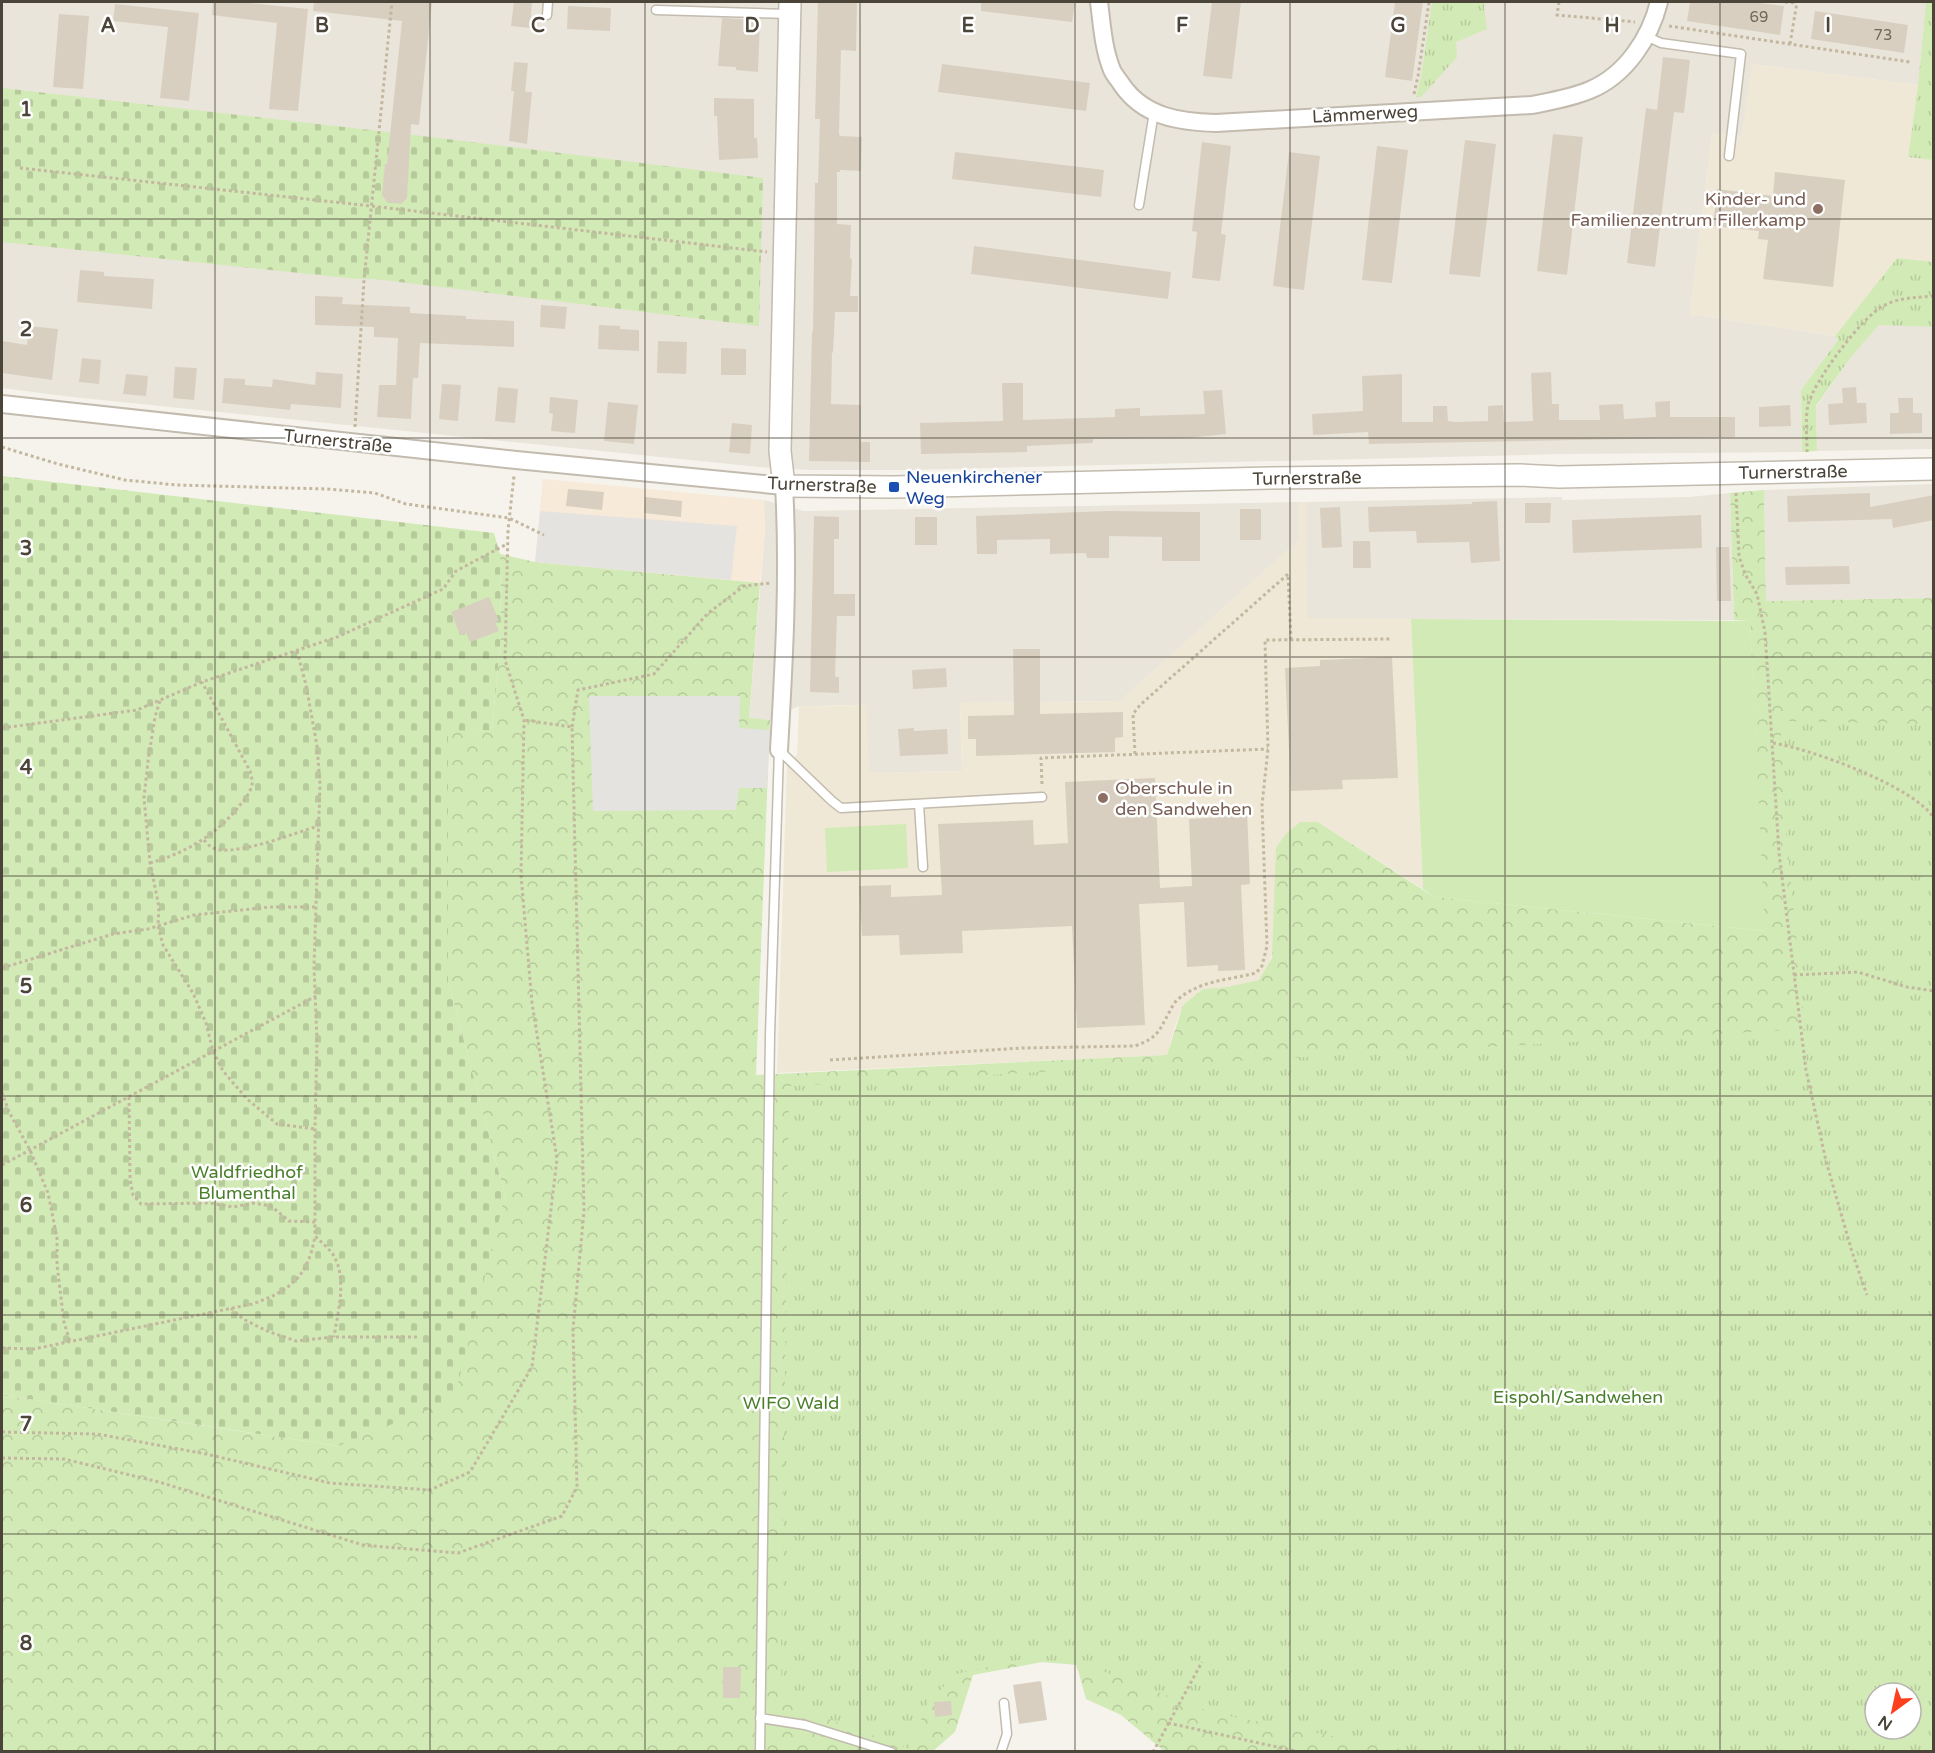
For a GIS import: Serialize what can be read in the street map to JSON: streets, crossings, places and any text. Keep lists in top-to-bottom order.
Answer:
{
  "streets": {
    "street": ["Lämmerweg", "Turnerstraße"]
  },
  "parks": ["Waldfriedhof Blumenthal", "Eispohl/Sandwehen", "WIFO Wald"],
  "places": {
    "other": ["Kinder- und Familienzentrum Fillerkamp", "Oberschule in den Sandwehen"],
    "transit": ["Neuenkirchener Weg"]
  },
  "house_numbers": ["69", "73"],
  "north": "bottom left",
  "grid": {
    "columns": [
      "A",
      "B",
      "C",
      "D",
      "E",
      "F",
      "G",
      "H",
      "I"
    ],
    "rows": [
      "1",
      "2",
      "3",
      "4",
      "5",
      "6",
      "7",
      "8"
    ]
  }
}
